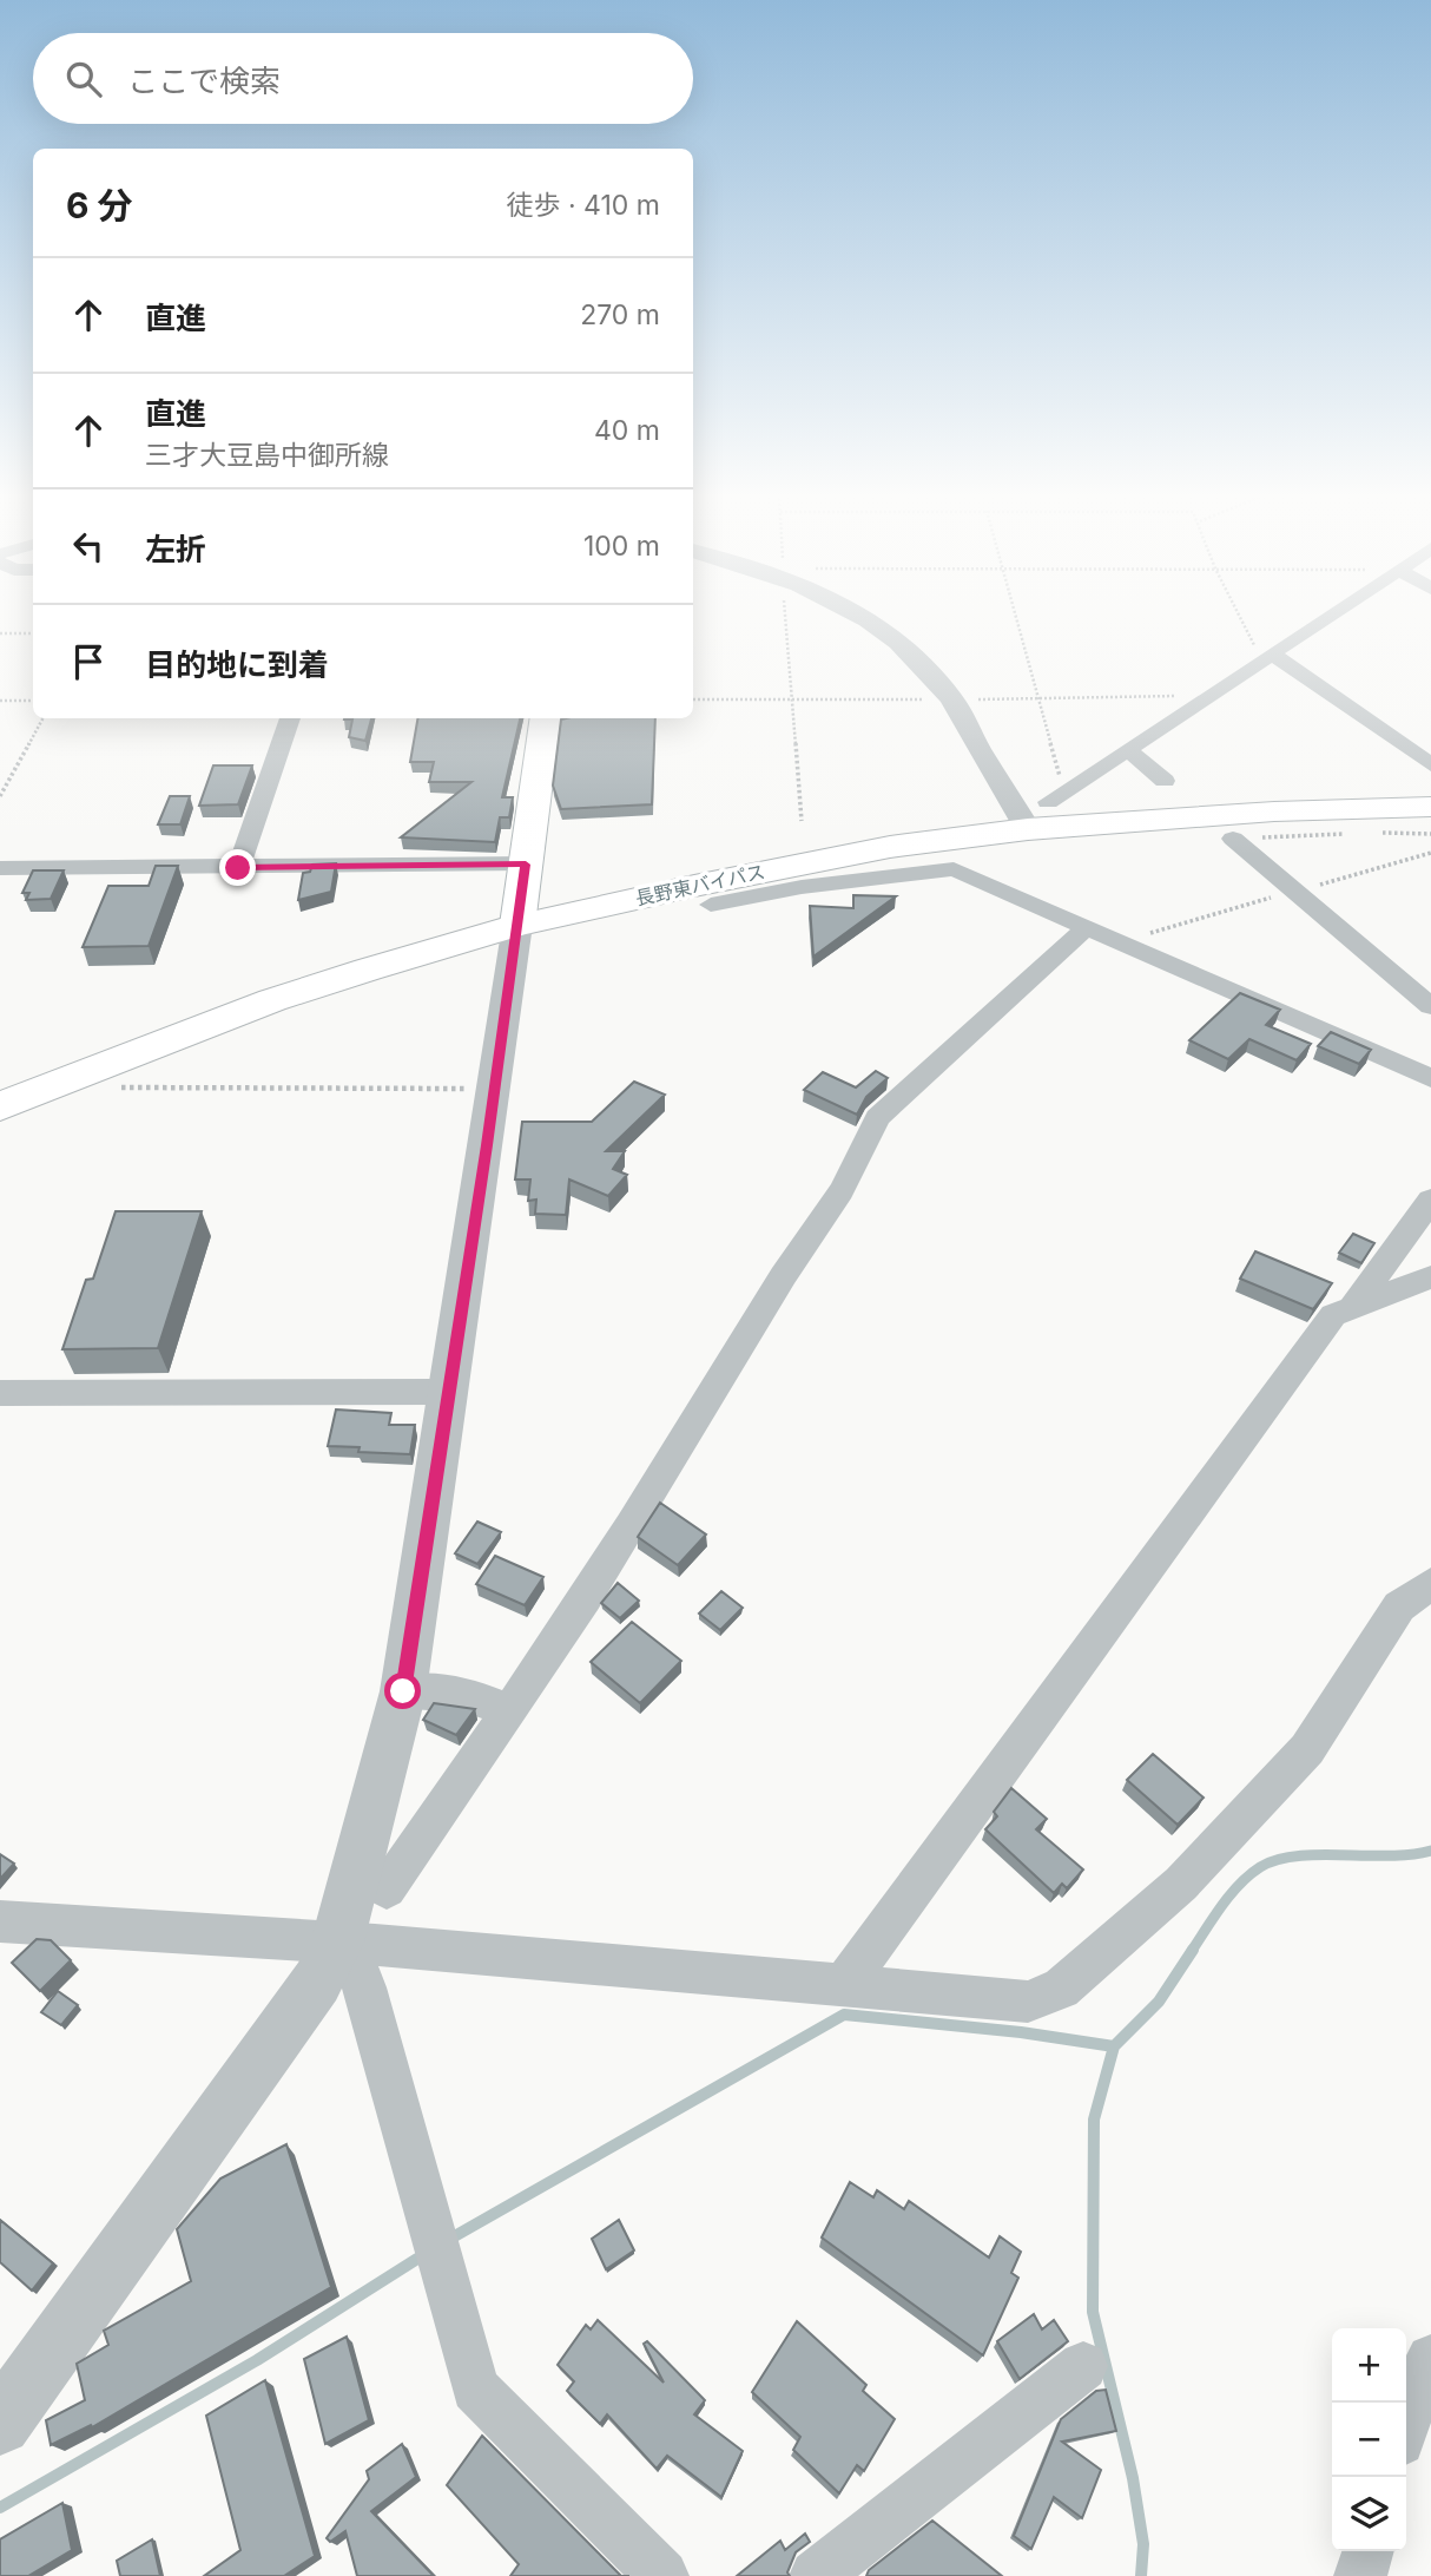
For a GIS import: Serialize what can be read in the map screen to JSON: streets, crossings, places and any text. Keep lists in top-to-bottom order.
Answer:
{
  "streets": {
    "main road": ["長野東バイパス"]
  },
  "page": {
    "search": "ここで検索",
    "heading": ["6 分", "徒歩 · 410 m"],
    "list": [
      ["直進", "270 m"],
      ["直進", "三才大豆島中御所線", "40 m"],
      ["左折", "100 m"],
      "目的地に到着"
    ],
    "map_buttons": ["+", "−"]
  }
}
